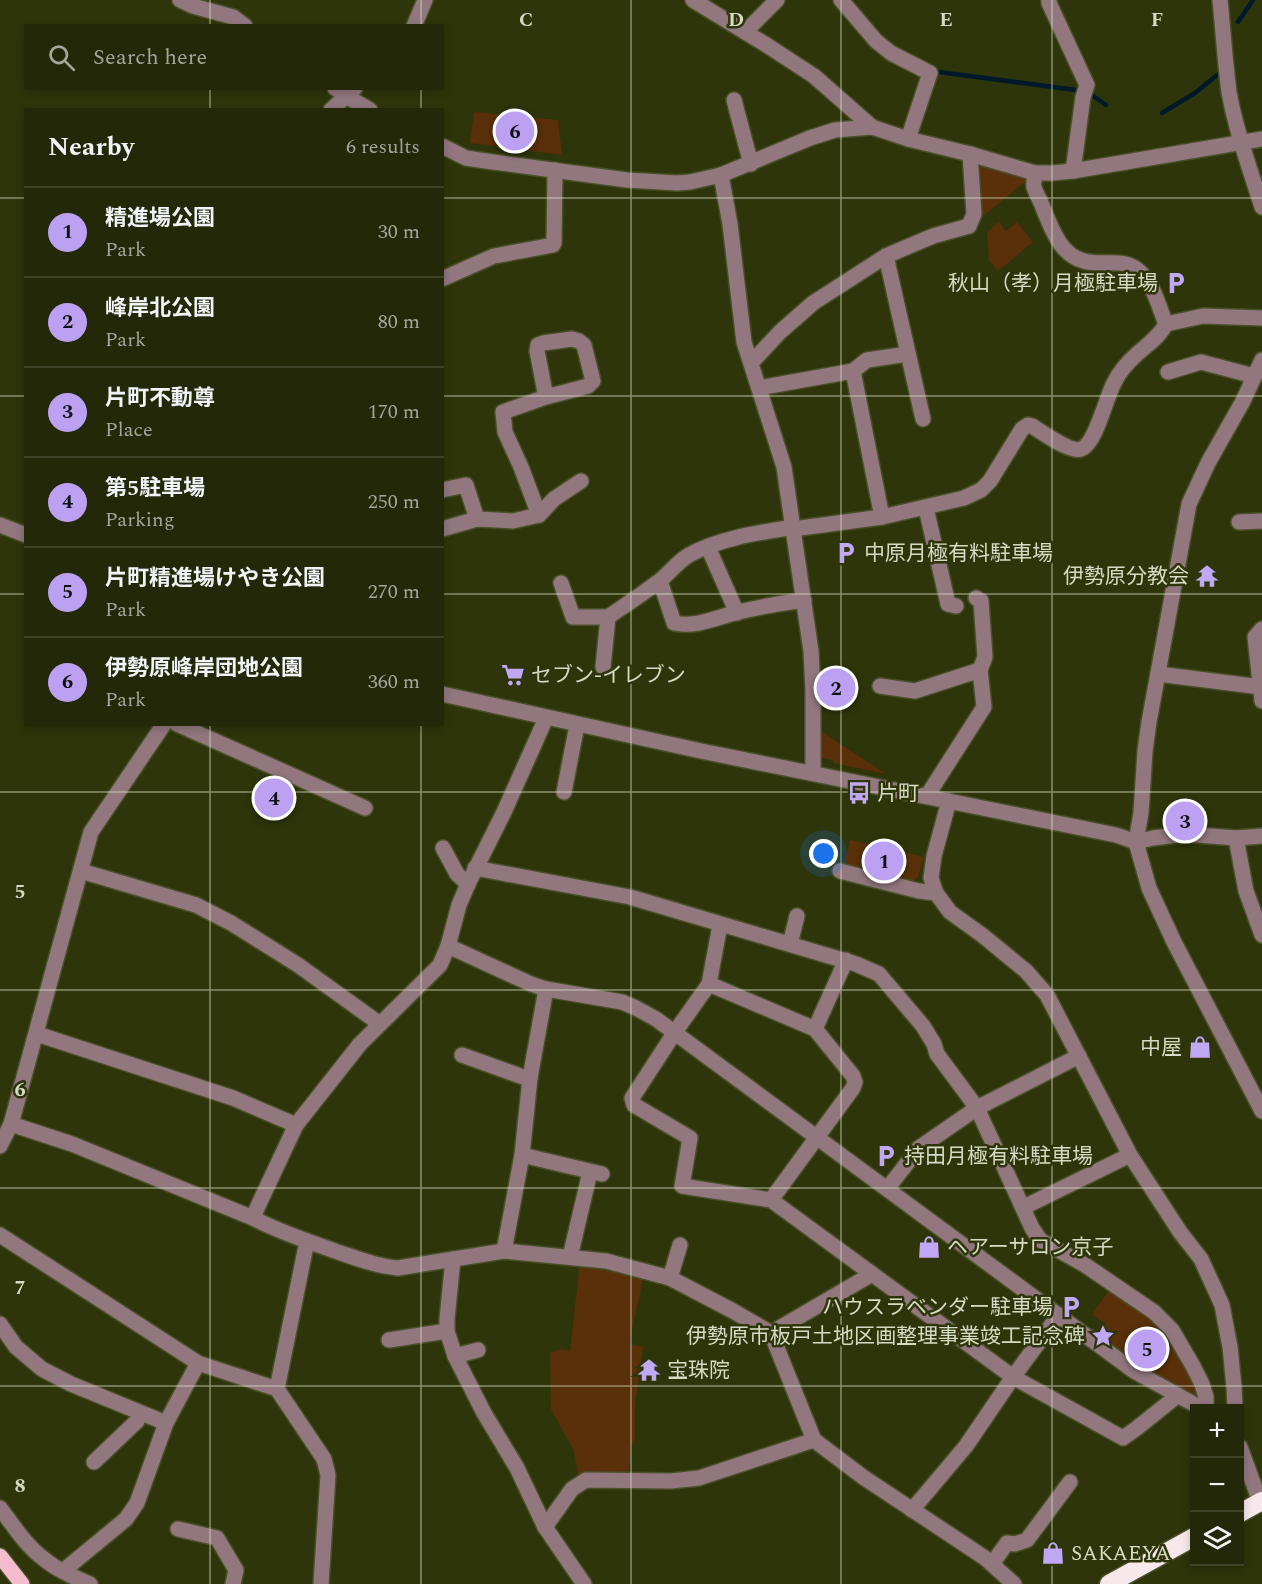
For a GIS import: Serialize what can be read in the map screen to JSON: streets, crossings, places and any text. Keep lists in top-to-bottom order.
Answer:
{
  "places": {
    "parking": [
      "秋山（孝）月極駐車場",
      "中原月極有料駐車場",
      "持田月極有料駐車場",
      "ハウスラベンダー駐車場"
    ],
    "temple": ["伊勢原分教会", "宝珠院"],
    "supermarket": ["セブン-イレブン"],
    "bus stop": ["片町"],
    "shop": ["中屋", "ヘアーサロン京子", "SAKAEYA"],
    "place": ["伊勢原市板戸土地区画整理事業竣工記念碑"]
  },
  "page": {
    "search": "Search here",
    "heading": ["Nearby", "6 results"],
    "pins": [
      "6",
      "2",
      "4",
      "3",
      "1",
      "5"
    ],
    "list": [
      {
        "mark": "1",
        "name": "精進場公園",
        "note": "Park",
        "value": "30 m"
      },
      {
        "mark": "2",
        "name": "峰岸北公園",
        "note": "Park",
        "value": "80 m"
      },
      {
        "mark": "3",
        "name": "片町不動尊",
        "note": "Place",
        "value": "170 m"
      },
      {
        "mark": "4",
        "name": "第5駐車場",
        "note": "Parking",
        "value": "250 m"
      },
      {
        "mark": "5",
        "name": "片町精進場けやき公園",
        "note": "Park",
        "value": "270 m"
      },
      {
        "mark": "6",
        "name": "伊勢原峰岸団地公園",
        "note": "Park",
        "value": "360 m"
      }
    ],
    "map_buttons": ["+", "−"]
  },
  "grid": {
    "columns": [
      "C",
      "D",
      "E",
      "F"
    ],
    "rows": [
      "5",
      "6",
      "7",
      "8"
    ]
  }
}
